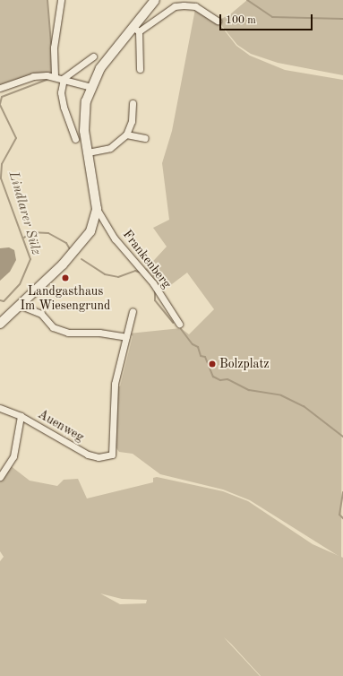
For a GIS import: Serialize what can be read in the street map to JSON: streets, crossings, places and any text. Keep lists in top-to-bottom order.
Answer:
{
  "streets": {
    "street": ["Frankenberg", "Auenweg"]
  },
  "water": ["Lindlarer Sülz"],
  "places": ["Landgasthaus Im Wiesengrund", "Bolzplatz"],
  "scale_bar": "100 m"
}
